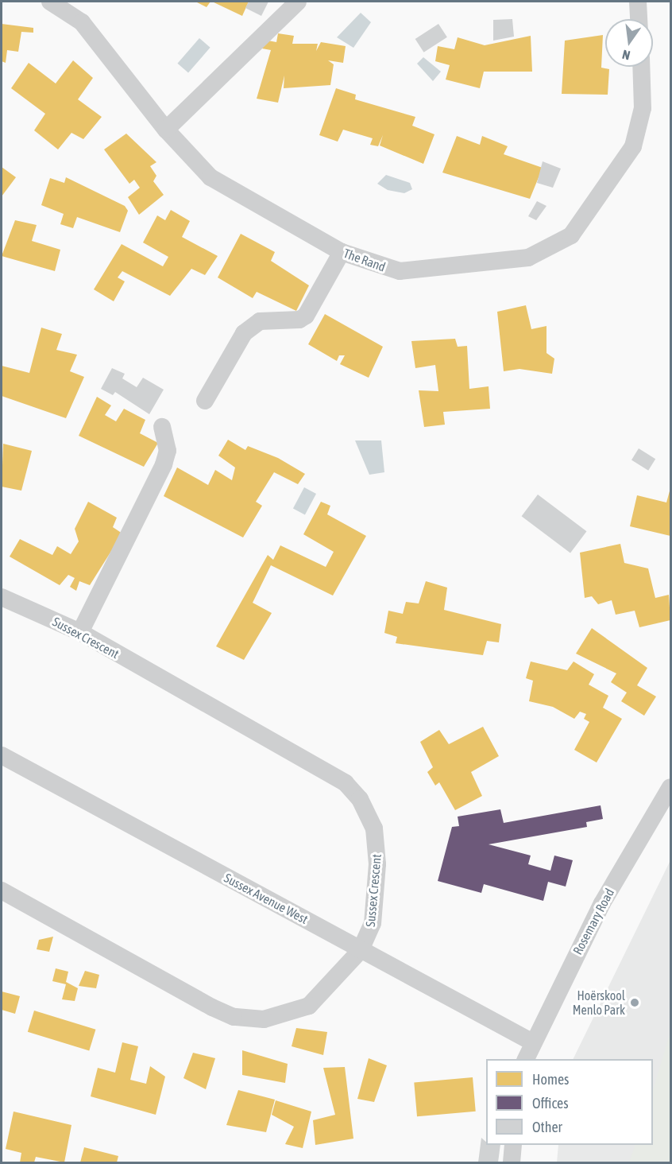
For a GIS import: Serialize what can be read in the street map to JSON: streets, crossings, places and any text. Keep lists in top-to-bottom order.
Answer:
{
  "streets": {
    "street": [
      "The Rand",
      "Sussex Crescent",
      "Sussex Avenue West",
      "Rosemary Road"
    ]
  },
  "crossings": [
    ["Sussex Crescent", "Sussex Avenue West"],
    ["Sussex Avenue West", "Rosemary Road"]
  ],
  "places": ["Hoërskool Menlo Park"],
  "legend": ["Homes", "Offices", "Other"],
  "north": "bottom"
}
